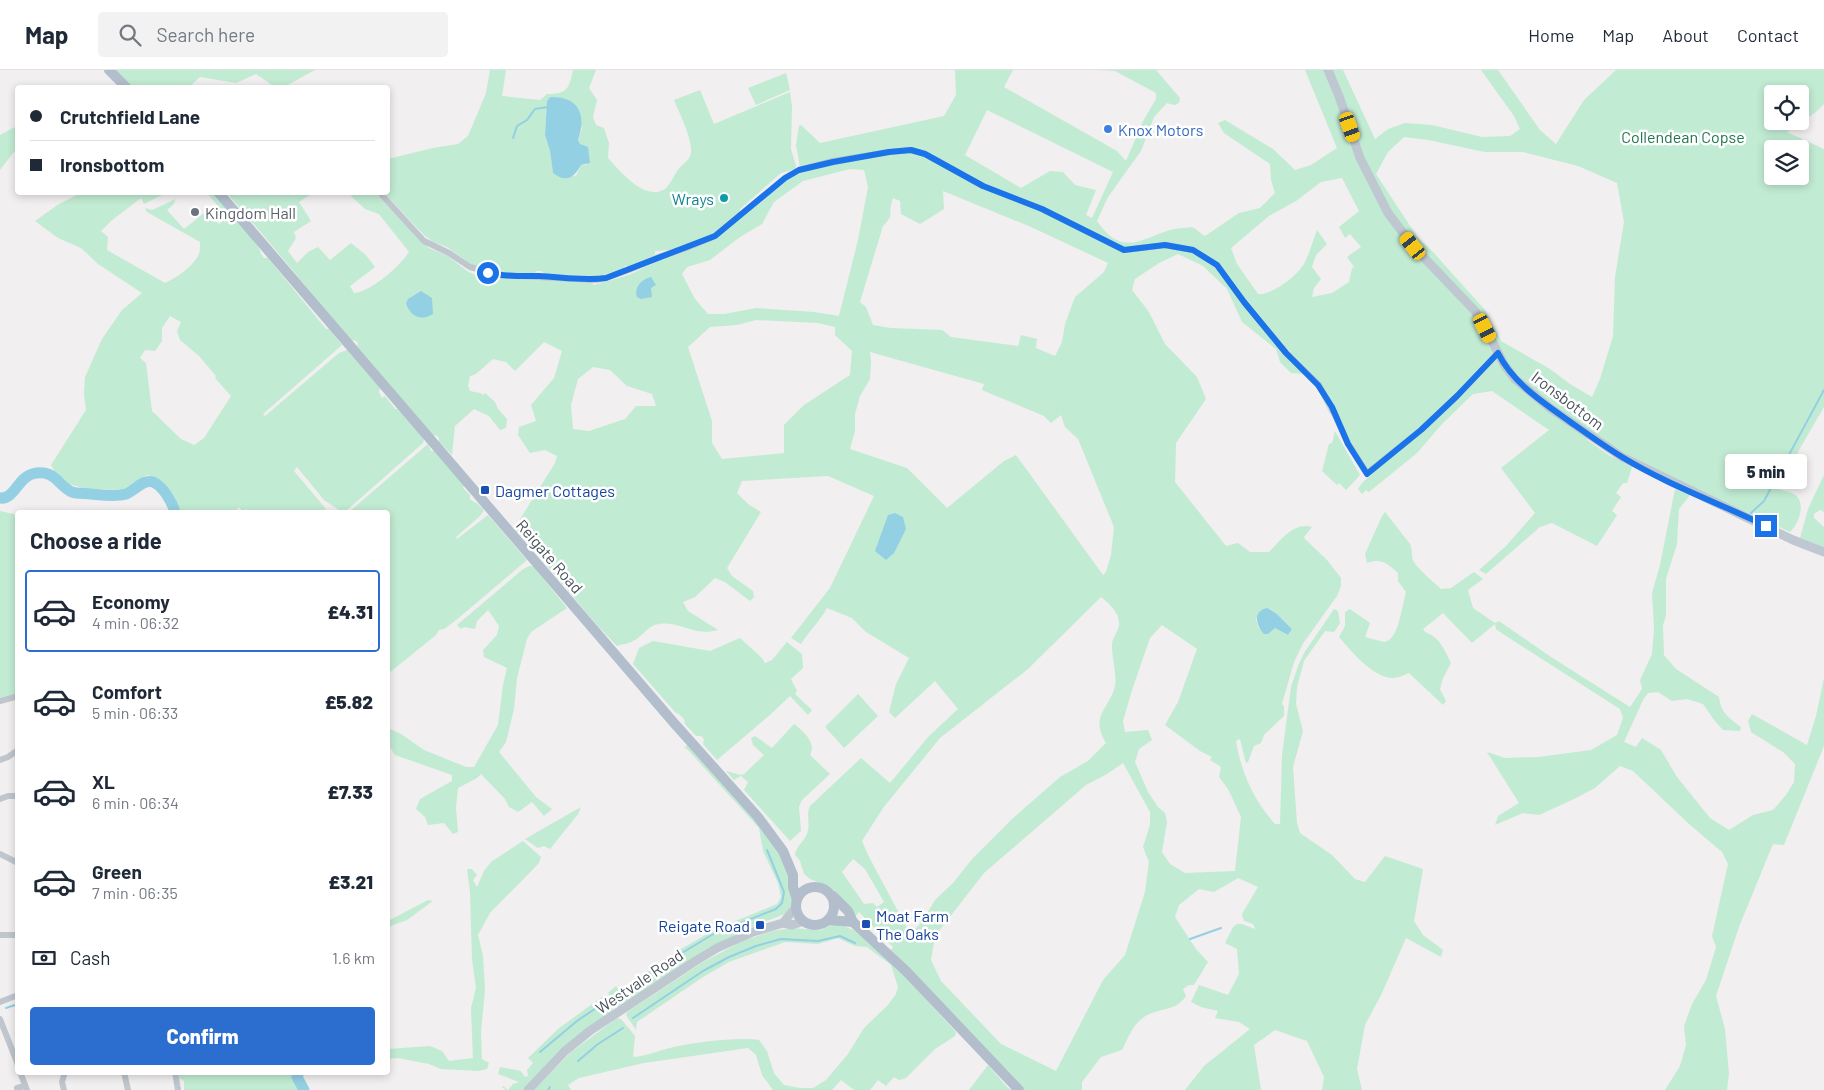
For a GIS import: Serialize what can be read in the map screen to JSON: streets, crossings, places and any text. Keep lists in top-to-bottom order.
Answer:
{
  "streets": {
    "main road": ["Reigate Road"],
    "street": ["Ironsbottom", "Westvale Road"]
  },
  "crossings": [
    ["Reigate Road", "Westvale Road"]
  ],
  "parks": ["Collendean Copse"],
  "places": {
    "other": ["Knox Motors", "Wrays", "Kingdom Hall"],
    "transit": ["Dagmer Cottages", "Moat Farm The Oaks", "Reigate Road"]
  },
  "page": {
    "header": "Map",
    "search": "Search here",
    "nav": [
      "Home",
      "Map",
      "About",
      "Contact"
    ],
    "banner": ["Crutchfield Lane", "Ironsbottom"],
    "bubble": "5 min",
    "heading": "Choose a ride",
    "list": [
      {
        "name": "Economy",
        "note": "4 min · 06:32",
        "value": "£4.31"
      },
      {
        "name": "Comfort",
        "note": "5 min · 06:33",
        "value": "£5.82"
      },
      {
        "name": "XL",
        "note": "6 min · 06:34",
        "value": "£7.33"
      },
      {
        "name": "Green",
        "note": "7 min · 06:35",
        "value": "£3.21"
      }
    ],
    "pay": ["Cash", "1.6 km"],
    "buttons": "Confirm"
  }
}
